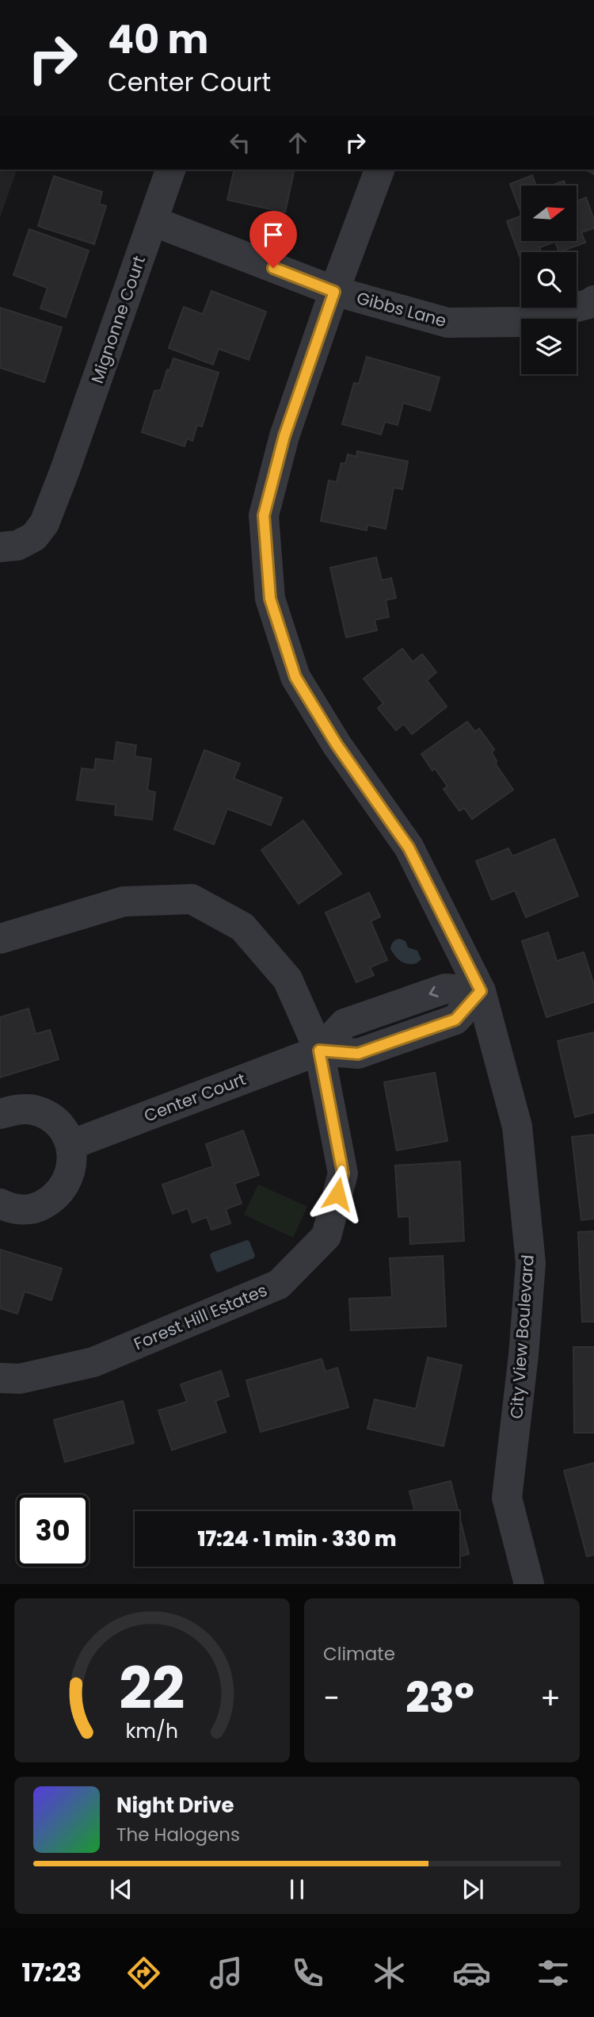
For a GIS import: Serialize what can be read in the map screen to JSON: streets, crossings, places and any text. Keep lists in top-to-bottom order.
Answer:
{
  "streets": {
    "street": [
      "Gibbs Lane",
      "Mignonne Court",
      "Center Court",
      "Forest Hill Estates",
      "City View Boulevard"
    ]
  },
  "crossings": [
    ["Gibbs Lane", "Mignonne Court"],
    ["Gibbs Lane", "City View Boulevard"],
    ["Center Court", "Forest Hill Estates"],
    ["Center Court", "City View Boulevard"]
  ],
  "north": "right",
  "page": {
    "turn": ["40 m", "Center Court"],
    "limit": "30",
    "trip": "17:24 · 1 min · 330 m",
    "tile": "Climate",
    "heat": ["−", "23°", "+"],
    "song": ["Night Drive", "The Halogens"],
    "tabs": "17:23",
    "gauge": ["22", "km/h"]
  }
}
